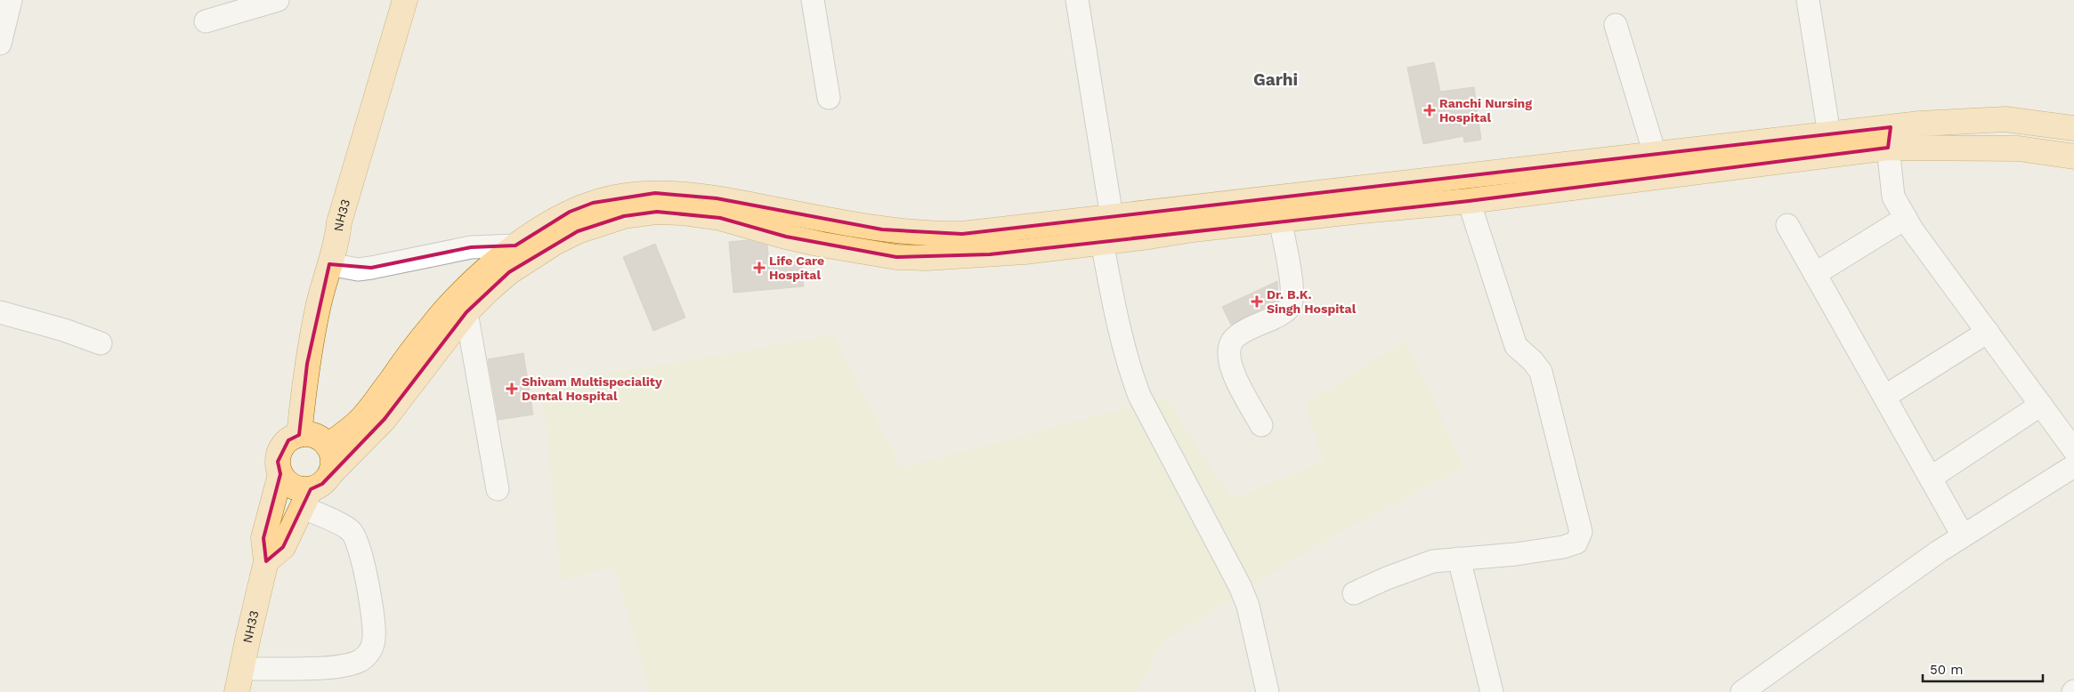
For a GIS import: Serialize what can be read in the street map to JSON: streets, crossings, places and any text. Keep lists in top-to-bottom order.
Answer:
{
  "streets": {
    "main road": ["NH33"]
  },
  "districts": ["Garhi"],
  "places": {
    "health": [
      "Ranchi Nursing Hospital",
      "Life Care Hospital",
      "Dr. B.K. Singh Hospital",
      "Shivam Multispeciality Dental Hospital"
    ]
  },
  "scale_bar": "50 m"
}
